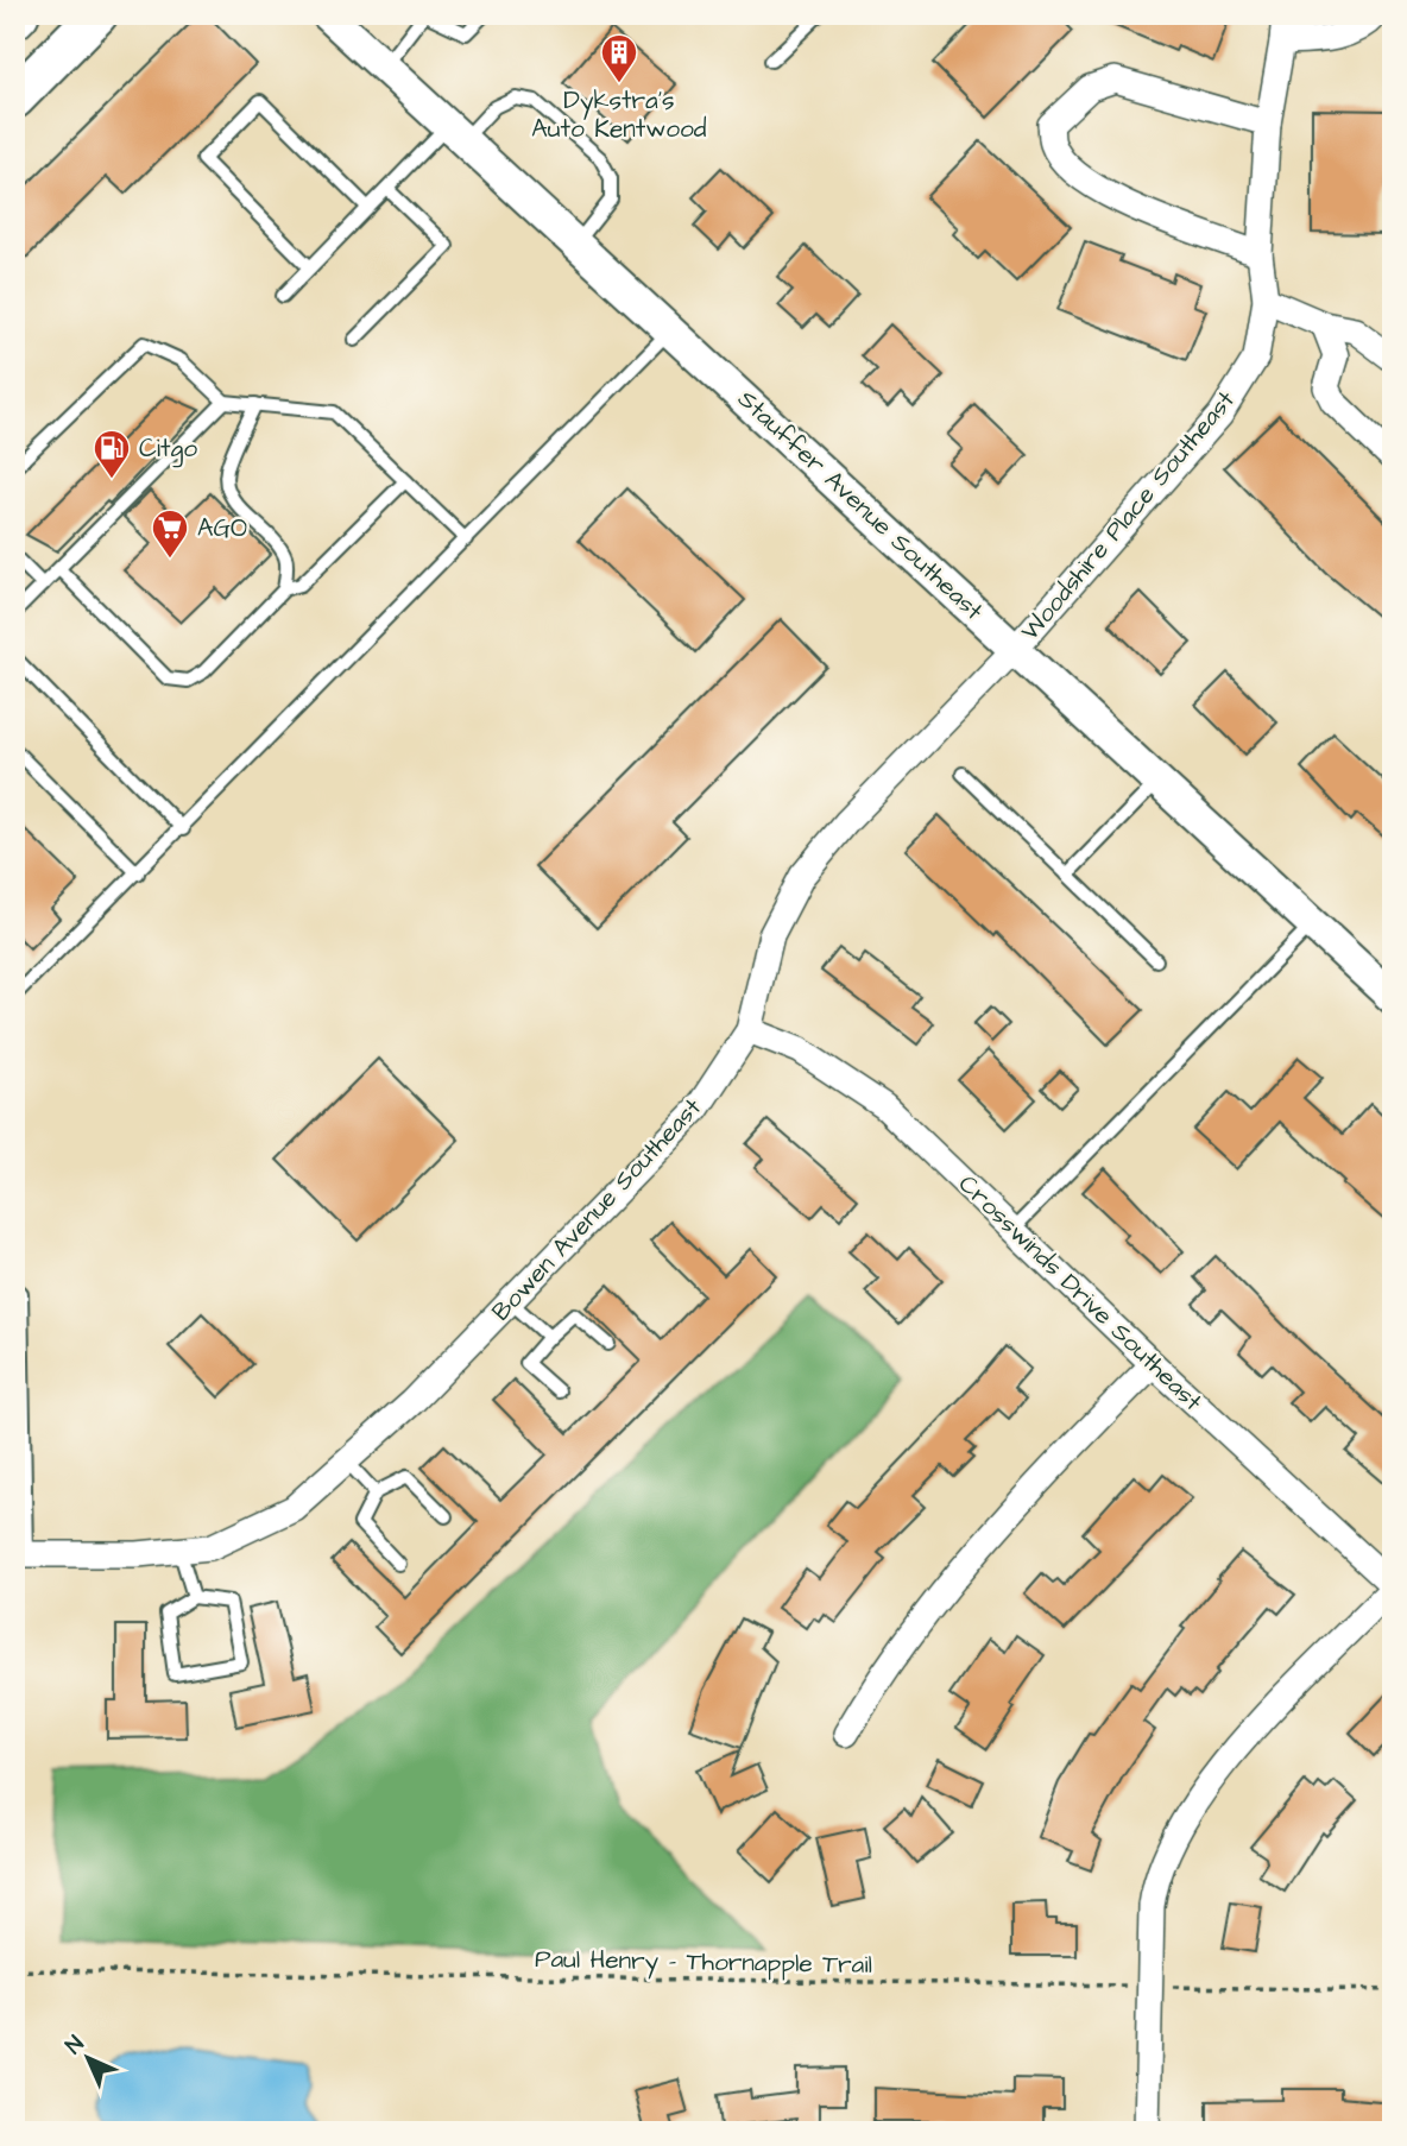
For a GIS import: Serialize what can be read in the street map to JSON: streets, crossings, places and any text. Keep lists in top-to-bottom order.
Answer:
{
  "streets": {
    "street": [
      "Stauffer Avenue Southeast",
      "Woodshire Place Southeast",
      "Bowen Avenue Southeast",
      "Crosswinds Drive Southeast"
    ],
    "path": ["Paul Henry - Thornapple Trail"]
  },
  "crossings": [
    ["Stauffer Avenue Southeast", "Woodshire Place Southeast"],
    ["Stauffer Avenue Southeast", "Bowen Avenue Southeast"],
    ["Woodshire Place Southeast", "Bowen Avenue Southeast"],
    ["Bowen Avenue Southeast", "Crosswinds Drive Southeast"]
  ],
  "places": {
    "building": ["Dykstra's Auto Kentwood"],
    "fuel station": ["Citgo"],
    "supermarket": ["AGO"]
  },
  "north": "top left"
}
